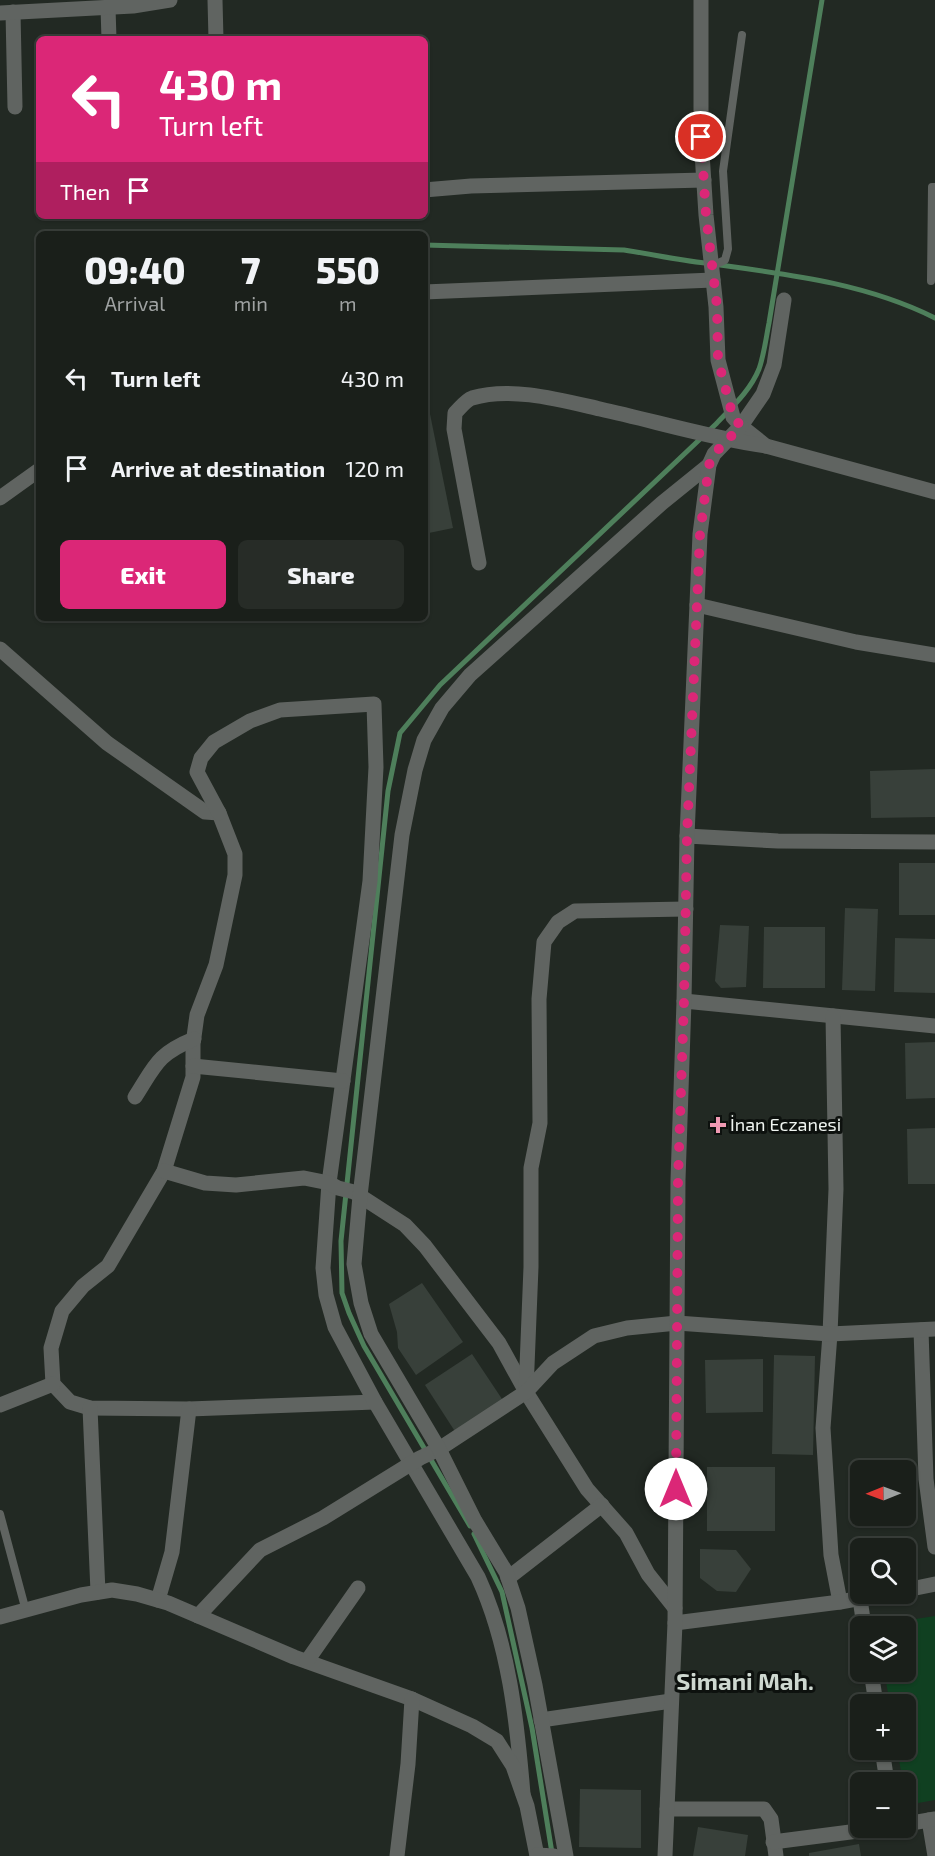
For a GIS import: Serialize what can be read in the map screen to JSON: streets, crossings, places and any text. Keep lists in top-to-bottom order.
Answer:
{
  "districts": ["Simani Mah."],
  "places": {
    "health": ["İnan Eczanesi"]
  },
  "north": "left",
  "page": {
    "turn": ["430 m", "Turn left"],
    "then": "Then",
    "eta": [
      "09:40",
      "Arrival",
      "7",
      "min",
      "550",
      "m"
    ],
    "list": [
      {
        "name": "Turn left",
        "value": "430 m"
      },
      {
        "name": "Arrive at destination",
        "value": "120 m"
      }
    ],
    "buttons": ["Exit", "Share"],
    "map_buttons": ["+", "−"]
  }
}
